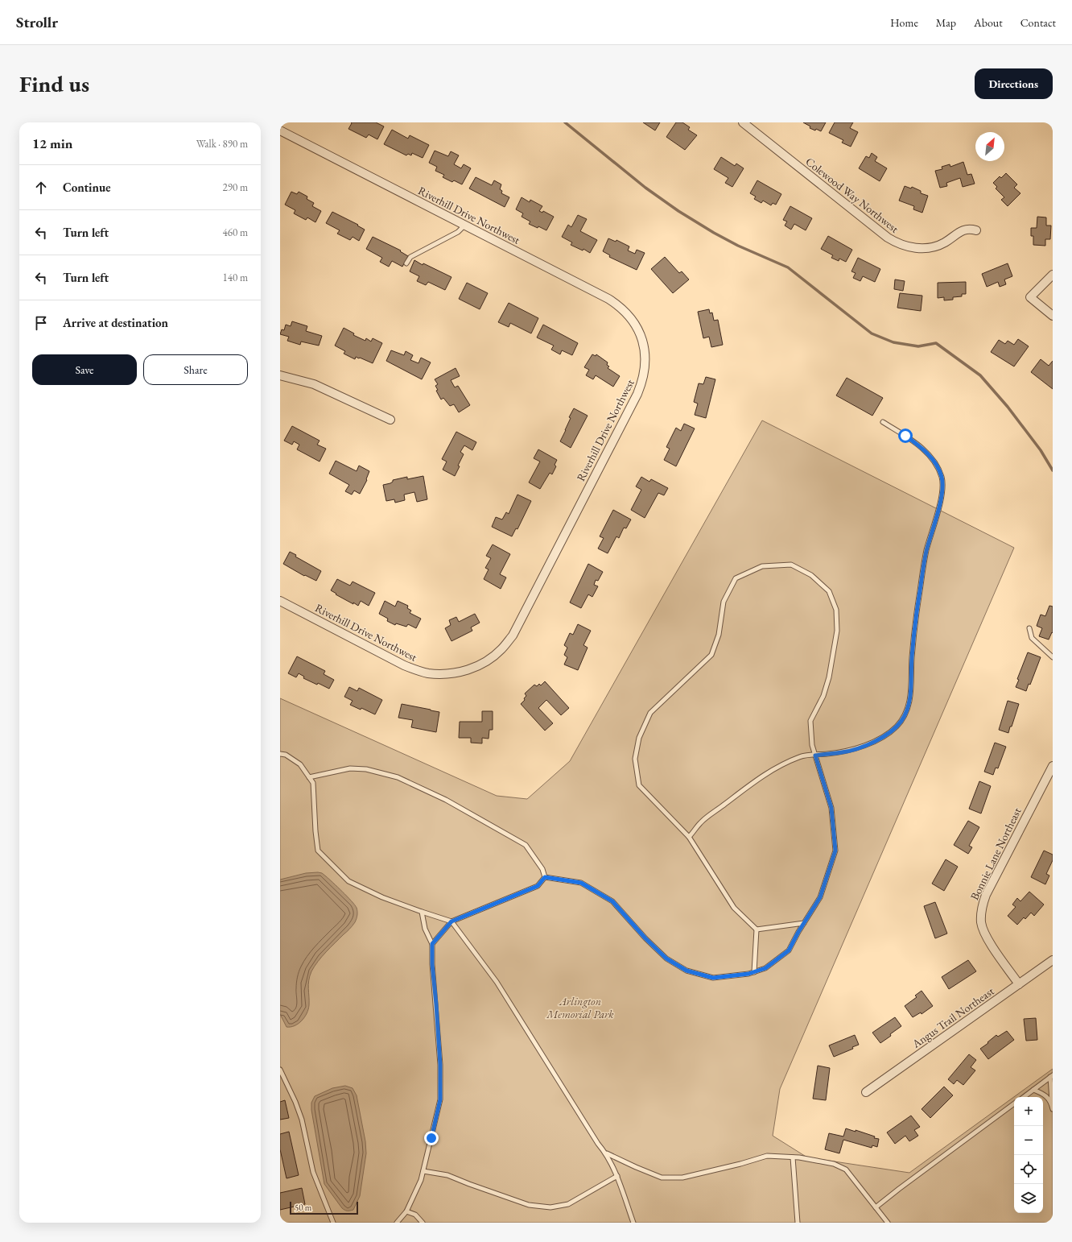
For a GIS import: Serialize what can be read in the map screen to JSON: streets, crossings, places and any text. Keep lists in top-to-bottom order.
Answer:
{
  "streets": {
    "street": [
      "Colewood Way Northwest",
      "Riverhill Drive Northwest",
      "Bonnie Lane Northeast",
      "Angus Trail Northeast"
    ]
  },
  "crossings": [
    ["Bonnie Lane Northeast", "Angus Trail Northeast"]
  ],
  "parks": ["Arlington Memorial Park"],
  "scale_bar": "50 m",
  "north": "top right",
  "page": {
    "header": "Strollr",
    "nav": [
      "Home",
      "Map",
      "About",
      "Contact"
    ],
    "buttons": [
      "Directions",
      ["Save", "Share"]
    ],
    "title": "Find us",
    "heading": ["12 min", "Walk · 890 m"],
    "list": [
      ["Continue", "290 m"],
      ["Turn left", "460 m"],
      ["Turn left", "140 m"],
      "Arrive at destination"
    ],
    "map_buttons": ["+", "−"],
    "scale": "50 m"
  }
}
